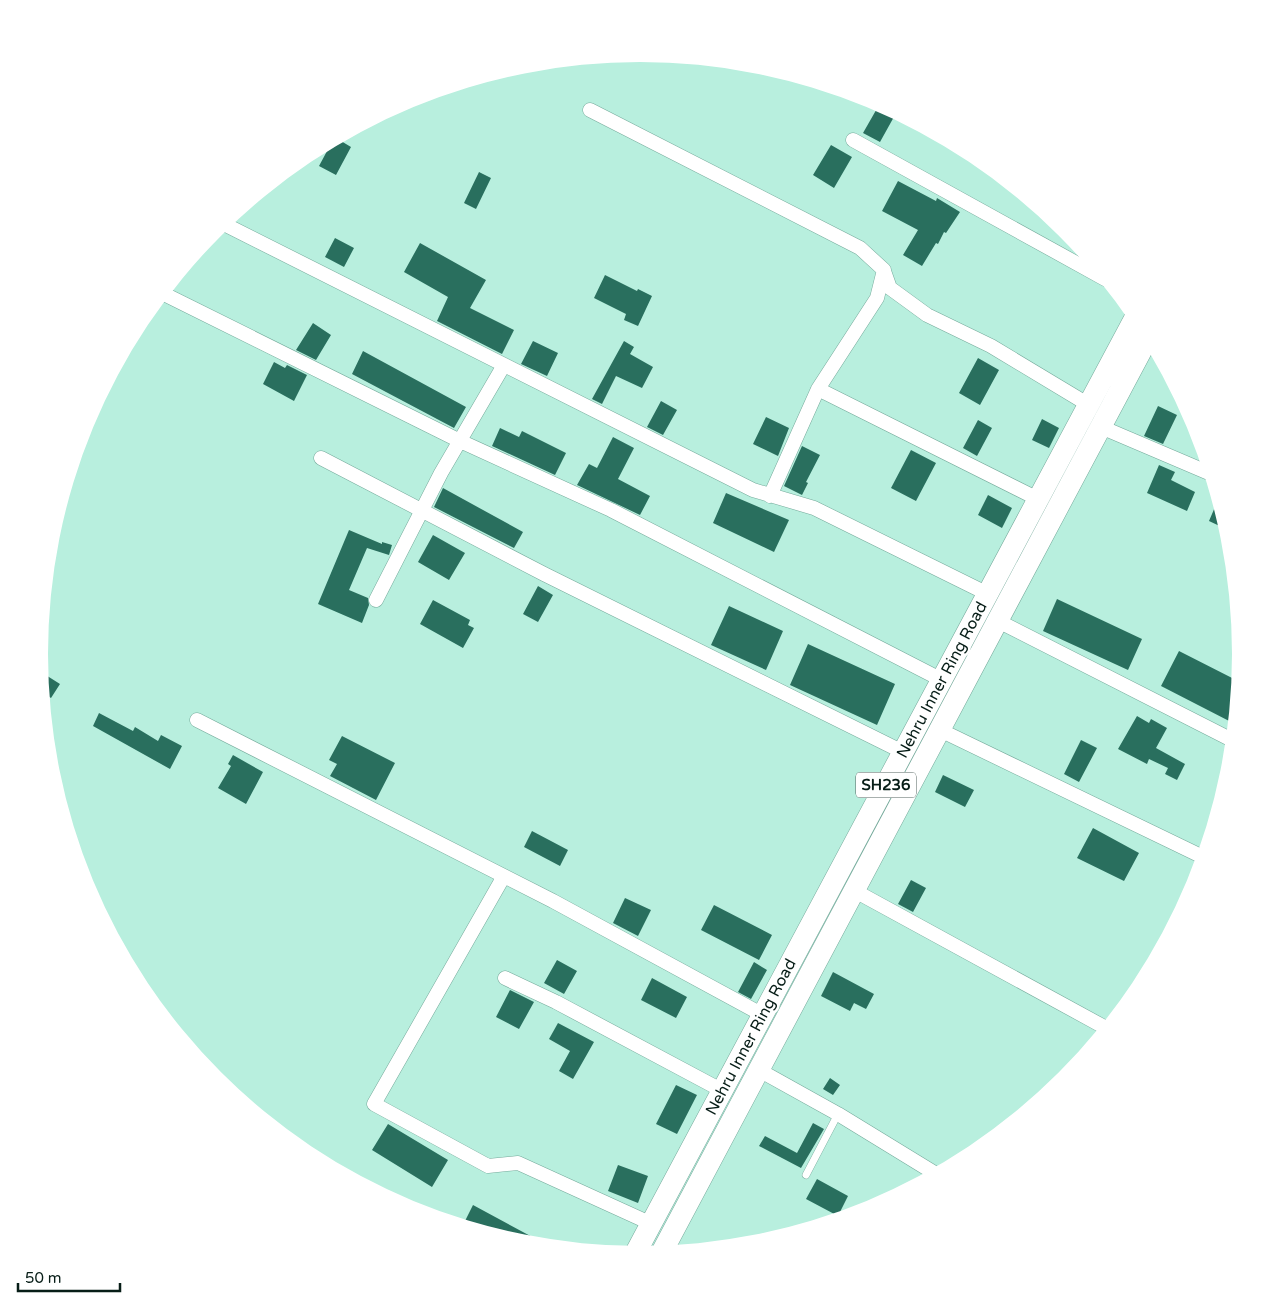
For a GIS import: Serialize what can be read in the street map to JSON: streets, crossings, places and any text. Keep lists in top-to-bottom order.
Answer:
{
  "streets": {
    "main road": ["Nehru Inner Ring Road", "SH236"]
  },
  "scale_bar": "50 m"
}
